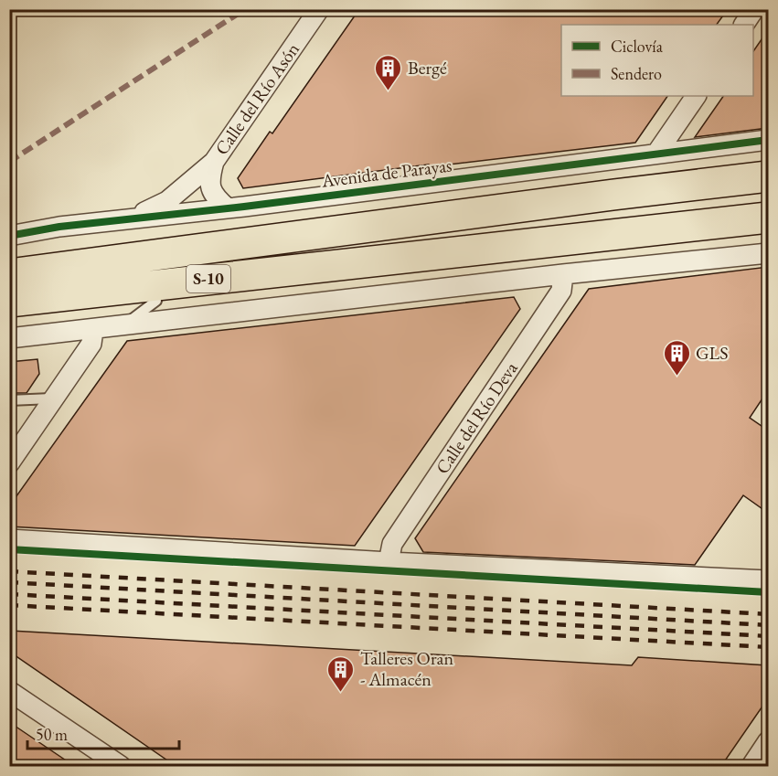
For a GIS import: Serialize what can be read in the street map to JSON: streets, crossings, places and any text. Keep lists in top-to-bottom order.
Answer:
{
  "streets": {
    "highway": ["S-10"],
    "street": ["Calle del Río Asón", "Avenida de Parayas", "Calle del Río Deva"]
  },
  "crossings": [
    ["Calle del Río Asón", "Avenida de Parayas"]
  ],
  "places": {
    "building": ["Bergé", "GLS", "Talleres Oran - Almacén"]
  },
  "legend": ["Ciclovía", "Sendero"],
  "scale_bar": "50 m"
}
